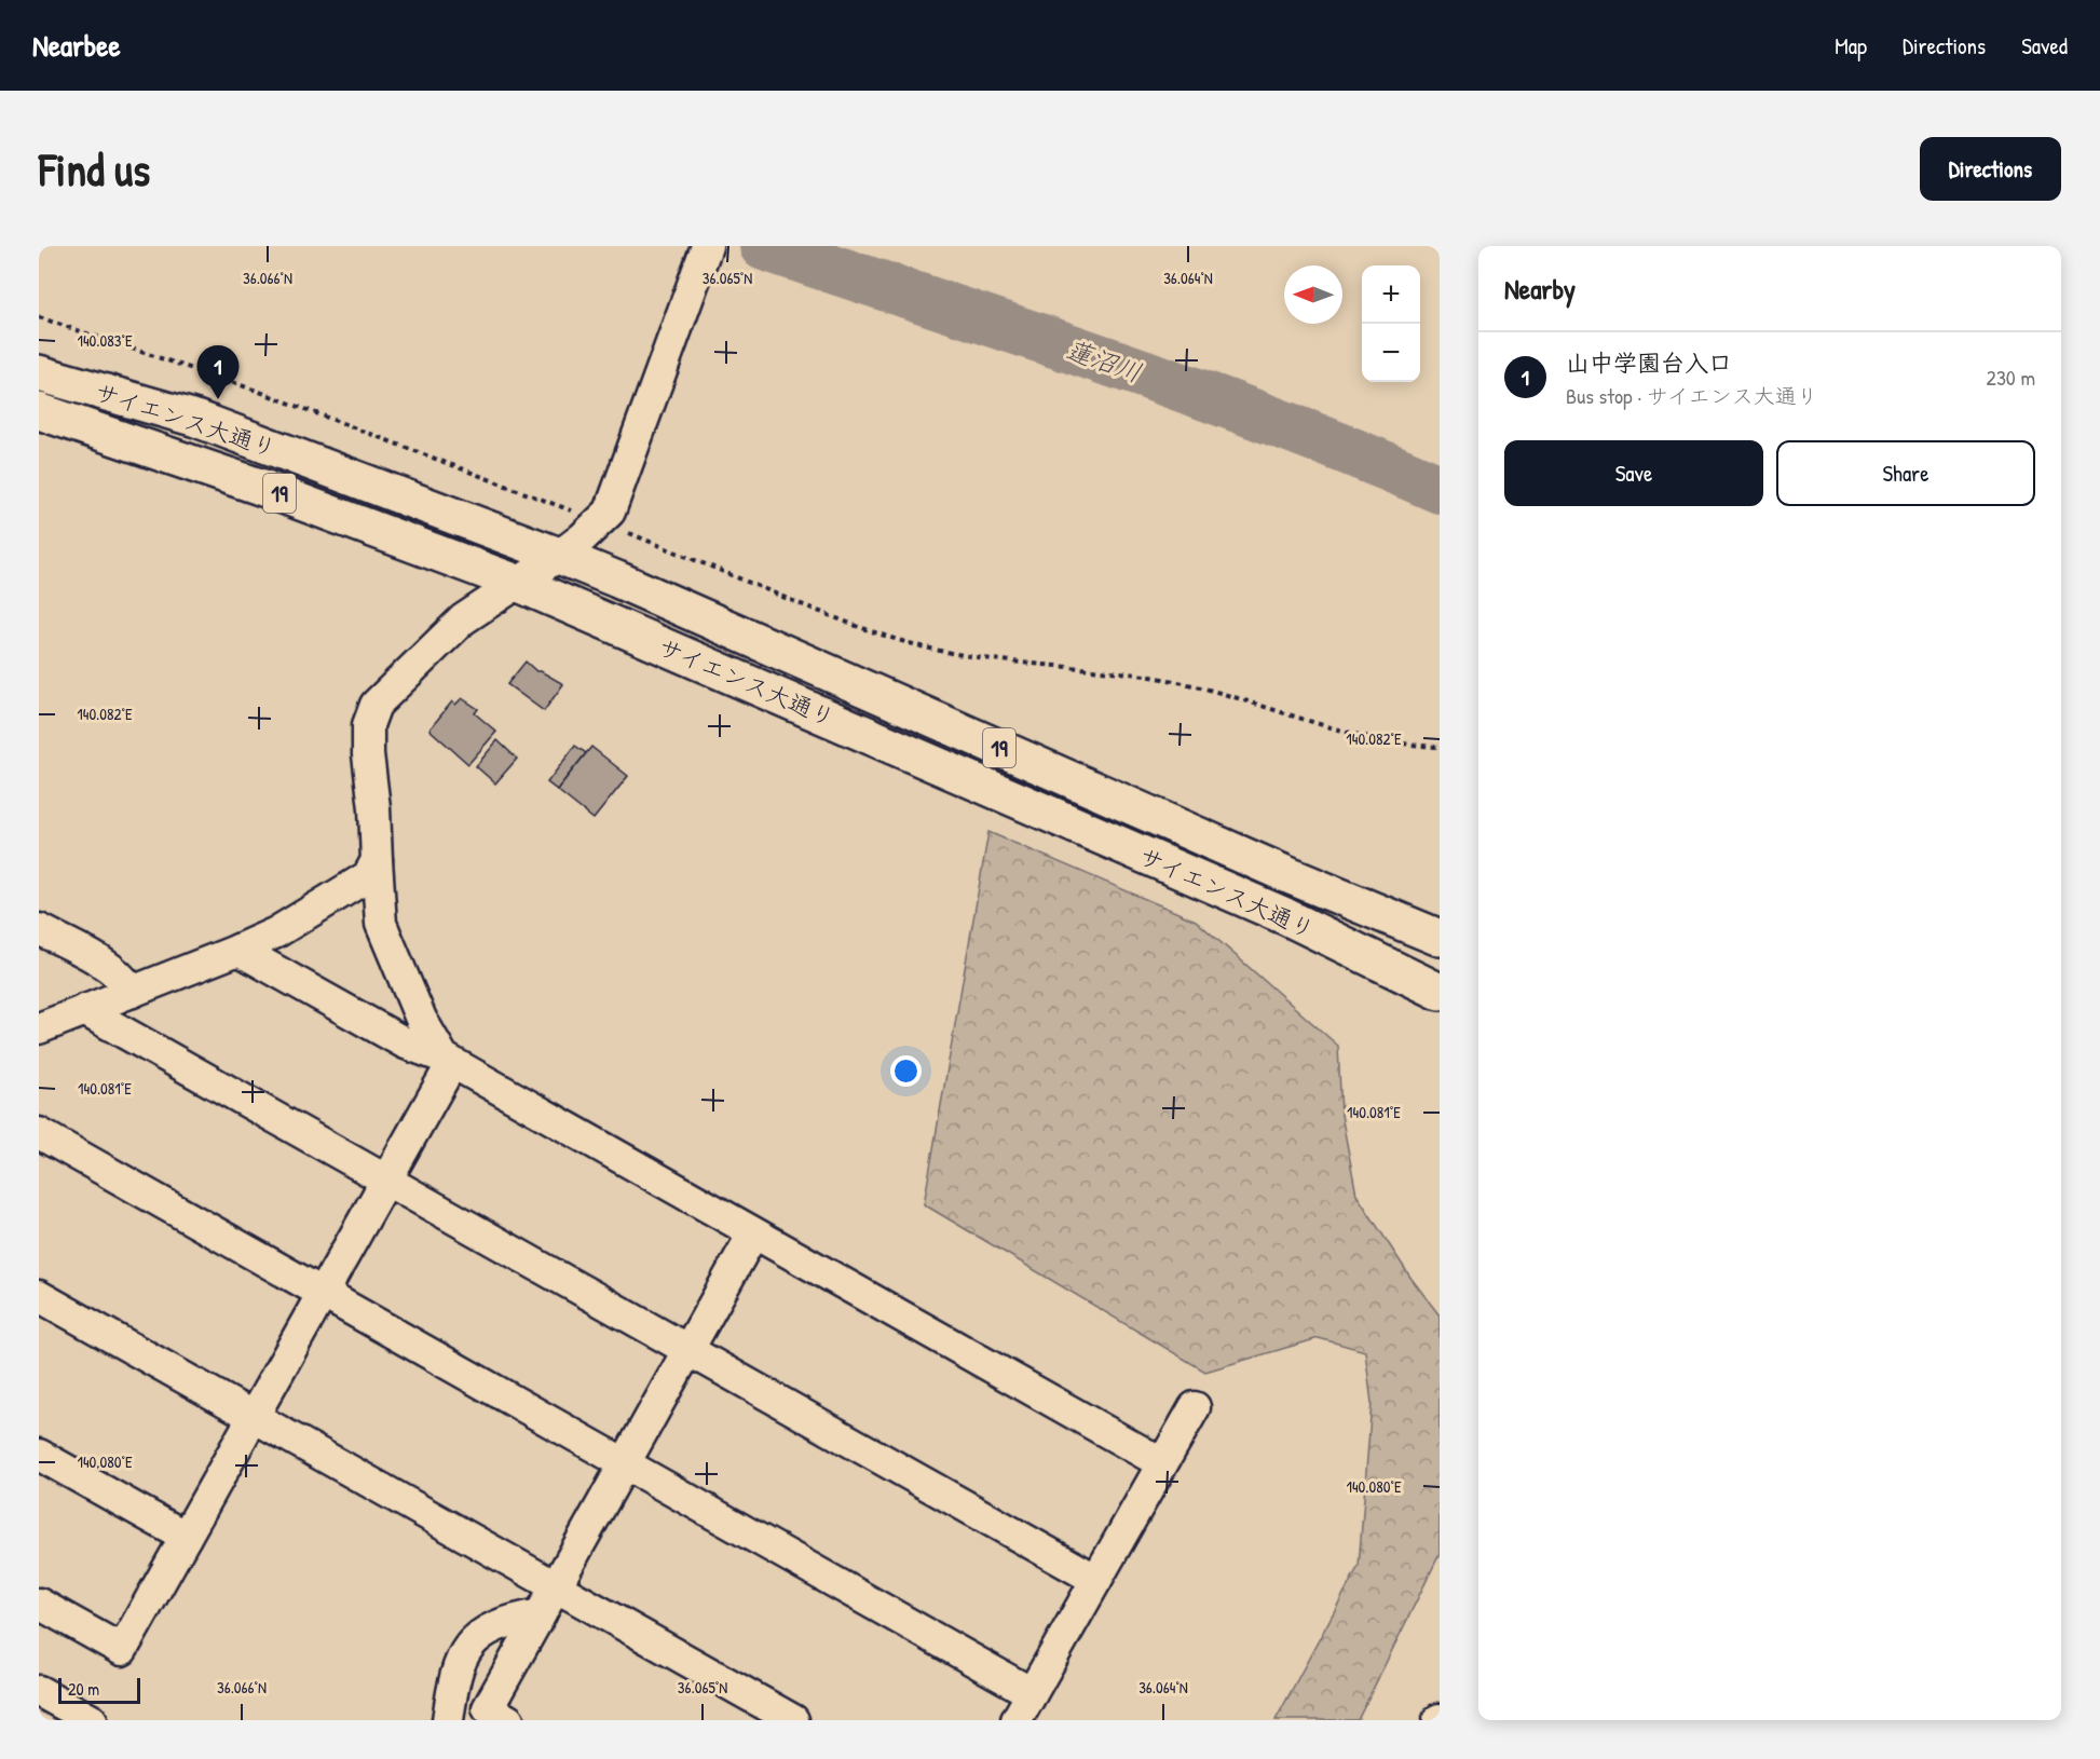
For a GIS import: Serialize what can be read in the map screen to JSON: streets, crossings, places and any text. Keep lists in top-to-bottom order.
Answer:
{
  "streets": {
    "main road": ["サイエンス大通り", "19"]
  },
  "water": ["蓮沼川"],
  "scale_bar": "20 m",
  "north": "left",
  "page": {
    "header": "Nearbee",
    "nav": ["Map", "Directions", "Saved"],
    "buttons": [
      "Directions",
      ["Save", "Share"]
    ],
    "title": "Find us",
    "heading": "Nearby",
    "map_buttons": ["+", "−"],
    "list": [
      {
        "mark": "1",
        "name": "山中学園台入口",
        "note": "Bus stop · サイエンス大通り",
        "value": "230 m"
      }
    ],
    "pins": "1",
    "scale": "20 m"
  },
  "coordinates": [
    "36.066°N",
    "36.065°N",
    "36.064°N",
    "140.083°E",
    "140.082°E",
    "140.081°E",
    "140.080°E"
  ]
}
